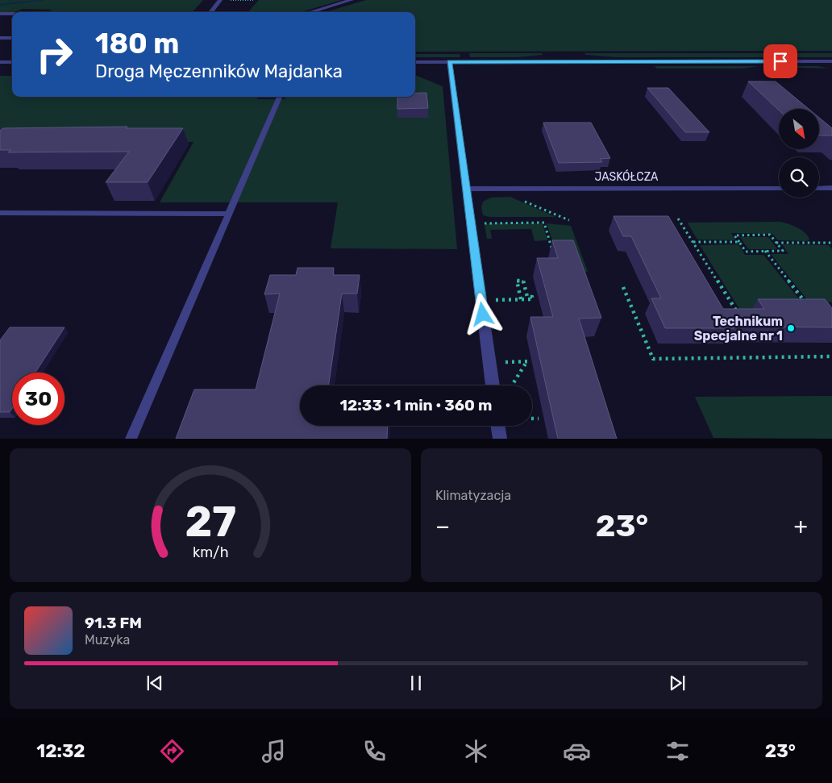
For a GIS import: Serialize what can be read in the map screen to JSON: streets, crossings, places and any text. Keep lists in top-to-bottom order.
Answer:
{
  "streets": {
    "street": ["JASKÓŁCZA"]
  },
  "places": ["Technikum Specjalne nr 1"],
  "north": "bottom right",
  "page": {
    "turn": ["180 m", "Droga Męczenników Majdanka"],
    "limit": "30",
    "trip": "12:33 · 1 min · 360 m",
    "tile": "Klimatyzacja",
    "heat": ["−", "23°", "+"],
    "song": ["91.3 FM", "Muzyka"],
    "tabs": ["12:32", "23°"],
    "gauge": ["27", "km/h"]
  }
}
